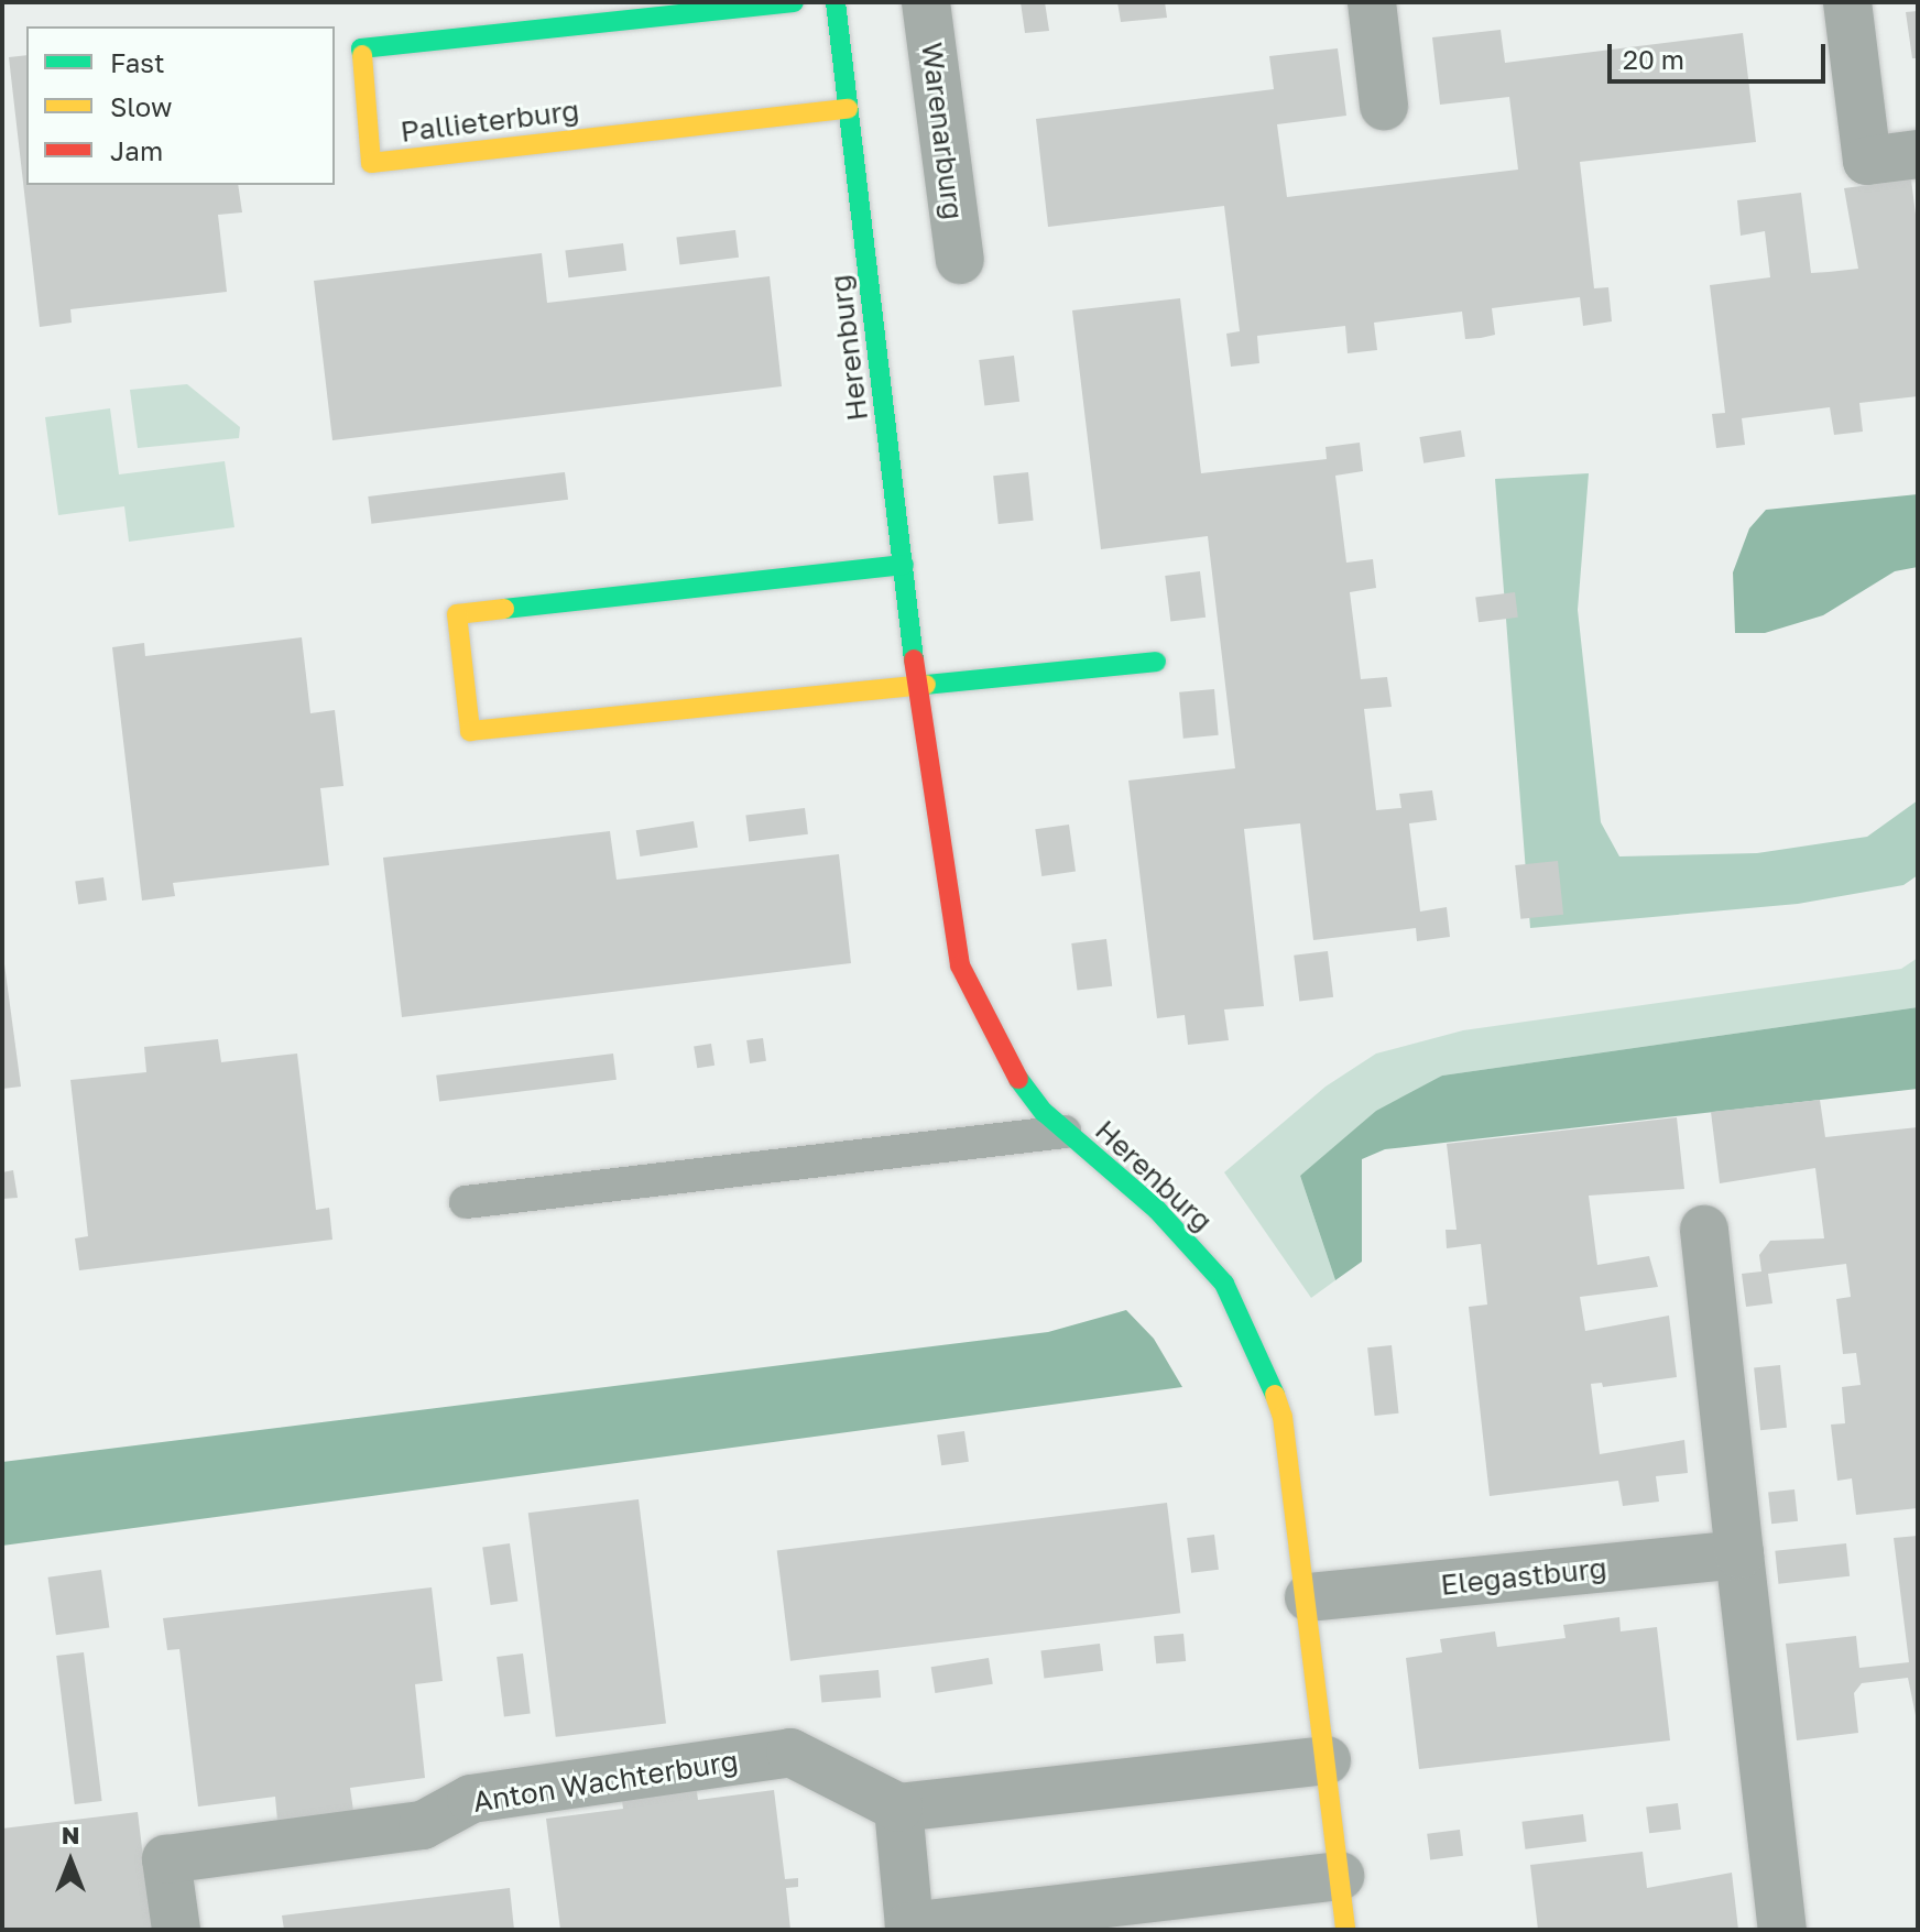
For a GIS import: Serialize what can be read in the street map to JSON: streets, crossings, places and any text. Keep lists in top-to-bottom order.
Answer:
{
  "streets": {
    "street": [
      "Pallieterburg",
      "Warenarburg",
      "Herenburg",
      "Elegastburg",
      "Anton Wachterburg"
    ]
  },
  "crossings": [
    ["Pallieterburg", "Herenburg"],
    ["Herenburg", "Elegastburg"]
  ],
  "legend": ["Fast", "Slow", "Jam"],
  "scale_bar": "20 m",
  "north": "top"
}
